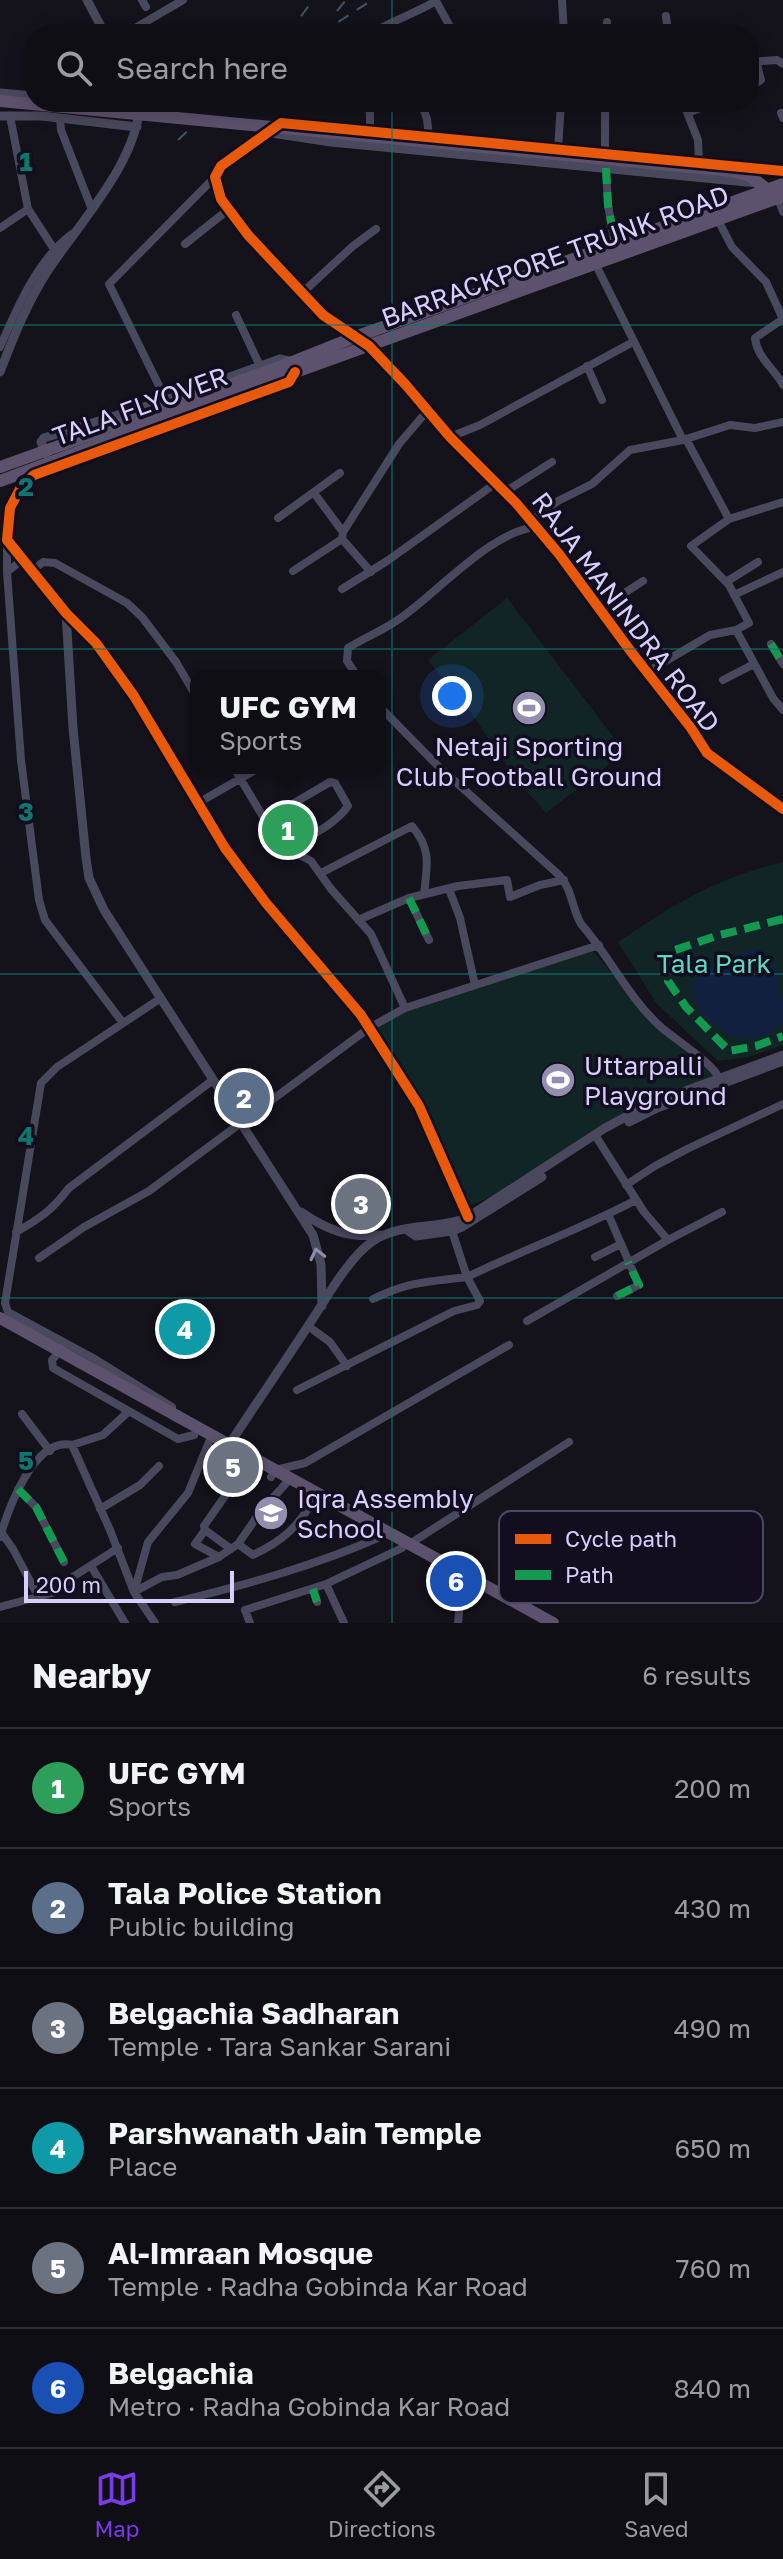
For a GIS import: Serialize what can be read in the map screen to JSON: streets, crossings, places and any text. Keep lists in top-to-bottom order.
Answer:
{
  "streets": {
    "main road": ["BARRACKPORE TRUNK ROAD", "TALA FLYOVER"],
    "street": ["RAJA MANINDRA ROAD"]
  },
  "crossings": [
    ["BARRACKPORE TRUNK ROAD", "TALA FLYOVER"],
    ["BARRACKPORE TRUNK ROAD", "RAJA MANINDRA ROAD"]
  ],
  "parks": ["Tala Park"],
  "places": {
    "sports": ["Netaji Sporting Club Football Ground", "Uttarpalli Playground"],
    "school or university": ["Iqra Assembly School"]
  },
  "legend": ["Cycle path", "Path"],
  "scale_bar": "200 m",
  "page": {
    "search": "Search here",
    "popup": ["UFC GYM", "Sports"],
    "pins": [
      "1",
      "2",
      "3",
      "4",
      "5",
      "6"
    ],
    "scale": "200 m",
    "heading": ["Nearby", "6 results"],
    "list": [
      {
        "mark": "1",
        "name": "UFC GYM",
        "note": "Sports",
        "value": "200 m"
      },
      {
        "mark": "2",
        "name": "Tala Police Station",
        "note": "Public building",
        "value": "430 m"
      },
      {
        "mark": "3",
        "name": "Belgachia Sadharan",
        "note": "Temple · Tara Sankar Sarani",
        "value": "490 m"
      },
      {
        "mark": "4",
        "name": "Parshwanath Jain Temple",
        "note": "Place",
        "value": "650 m"
      },
      {
        "mark": "5",
        "name": "Al-Imraan Mosque",
        "note": "Temple · Radha Gobinda Kar Road",
        "value": "760 m"
      },
      {
        "mark": "6",
        "name": "Belgachia",
        "note": "Metro · Radha Gobinda Kar Road",
        "value": "840 m"
      }
    ],
    "nav": ["Map", "Directions", "Saved"]
  },
  "grid": {
    "rows": [
      "1",
      "2",
      "3",
      "4",
      "5"
    ]
  }
}
